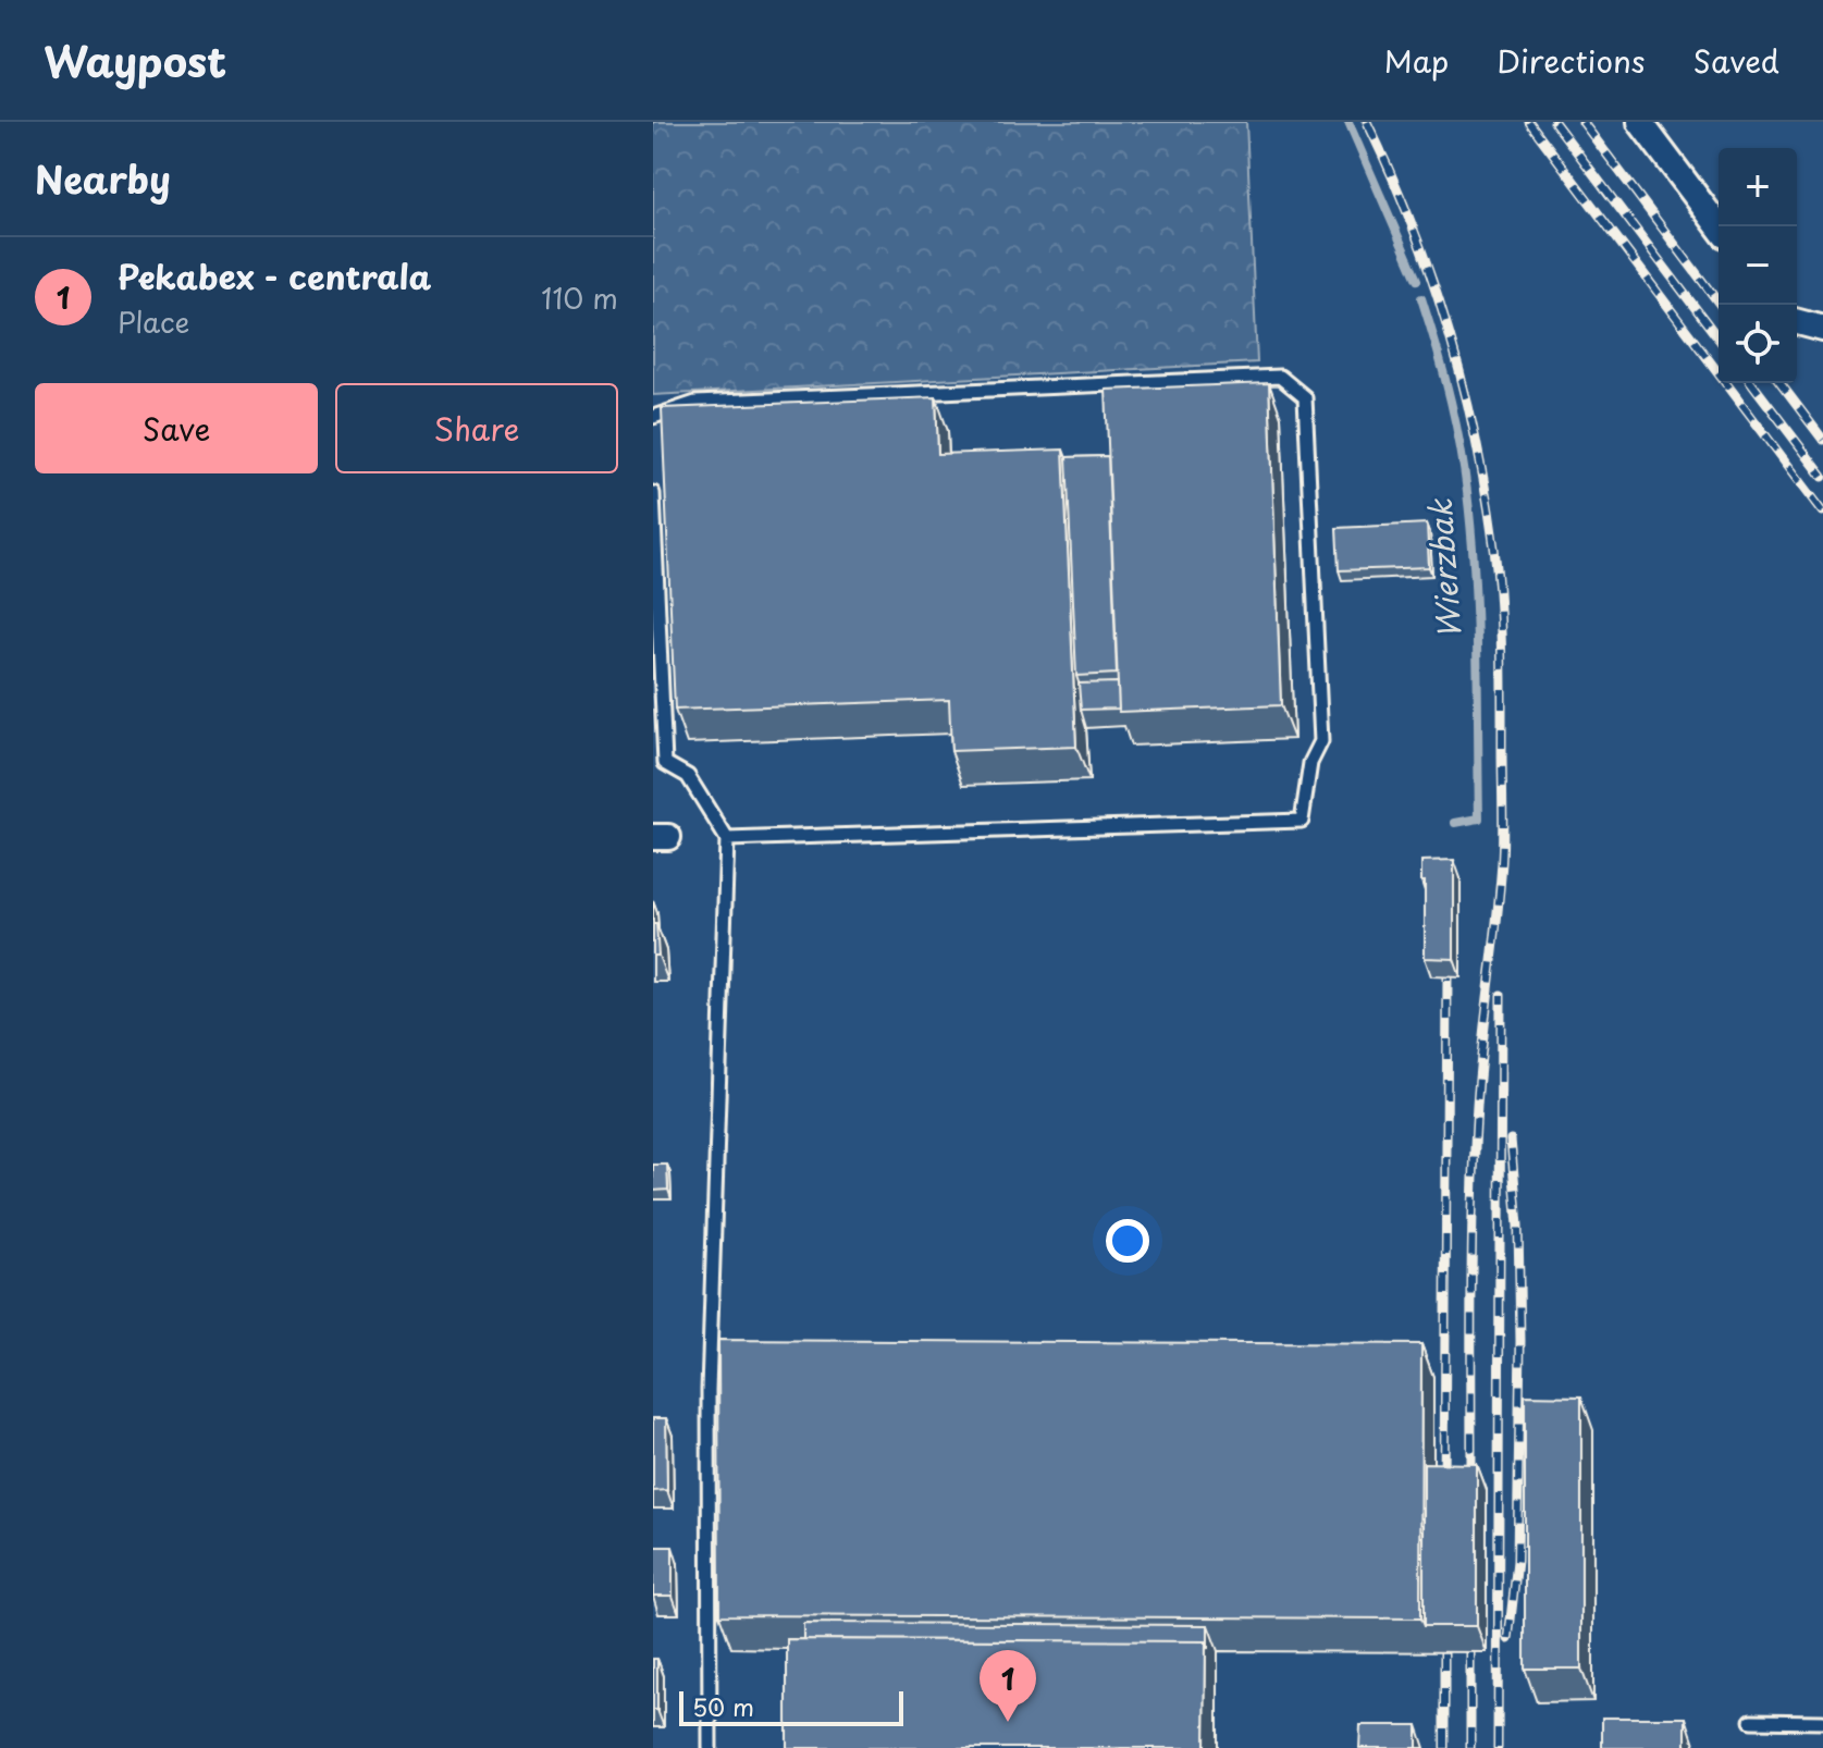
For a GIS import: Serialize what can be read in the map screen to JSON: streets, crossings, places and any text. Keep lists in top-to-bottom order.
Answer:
{
  "water": ["Wierzbak"],
  "scale_bar": "50 m",
  "page": {
    "header": "Waypost",
    "nav": ["Map", "Directions", "Saved"],
    "heading": "Nearby",
    "map_buttons": ["+", "−"],
    "list": [
      {
        "mark": "1",
        "name": "Pekabex - centrala",
        "note": "Place",
        "value": "110 m"
      }
    ],
    "buttons": ["Save", "Share"],
    "pins": "1",
    "scale": "50 m"
  }
}
